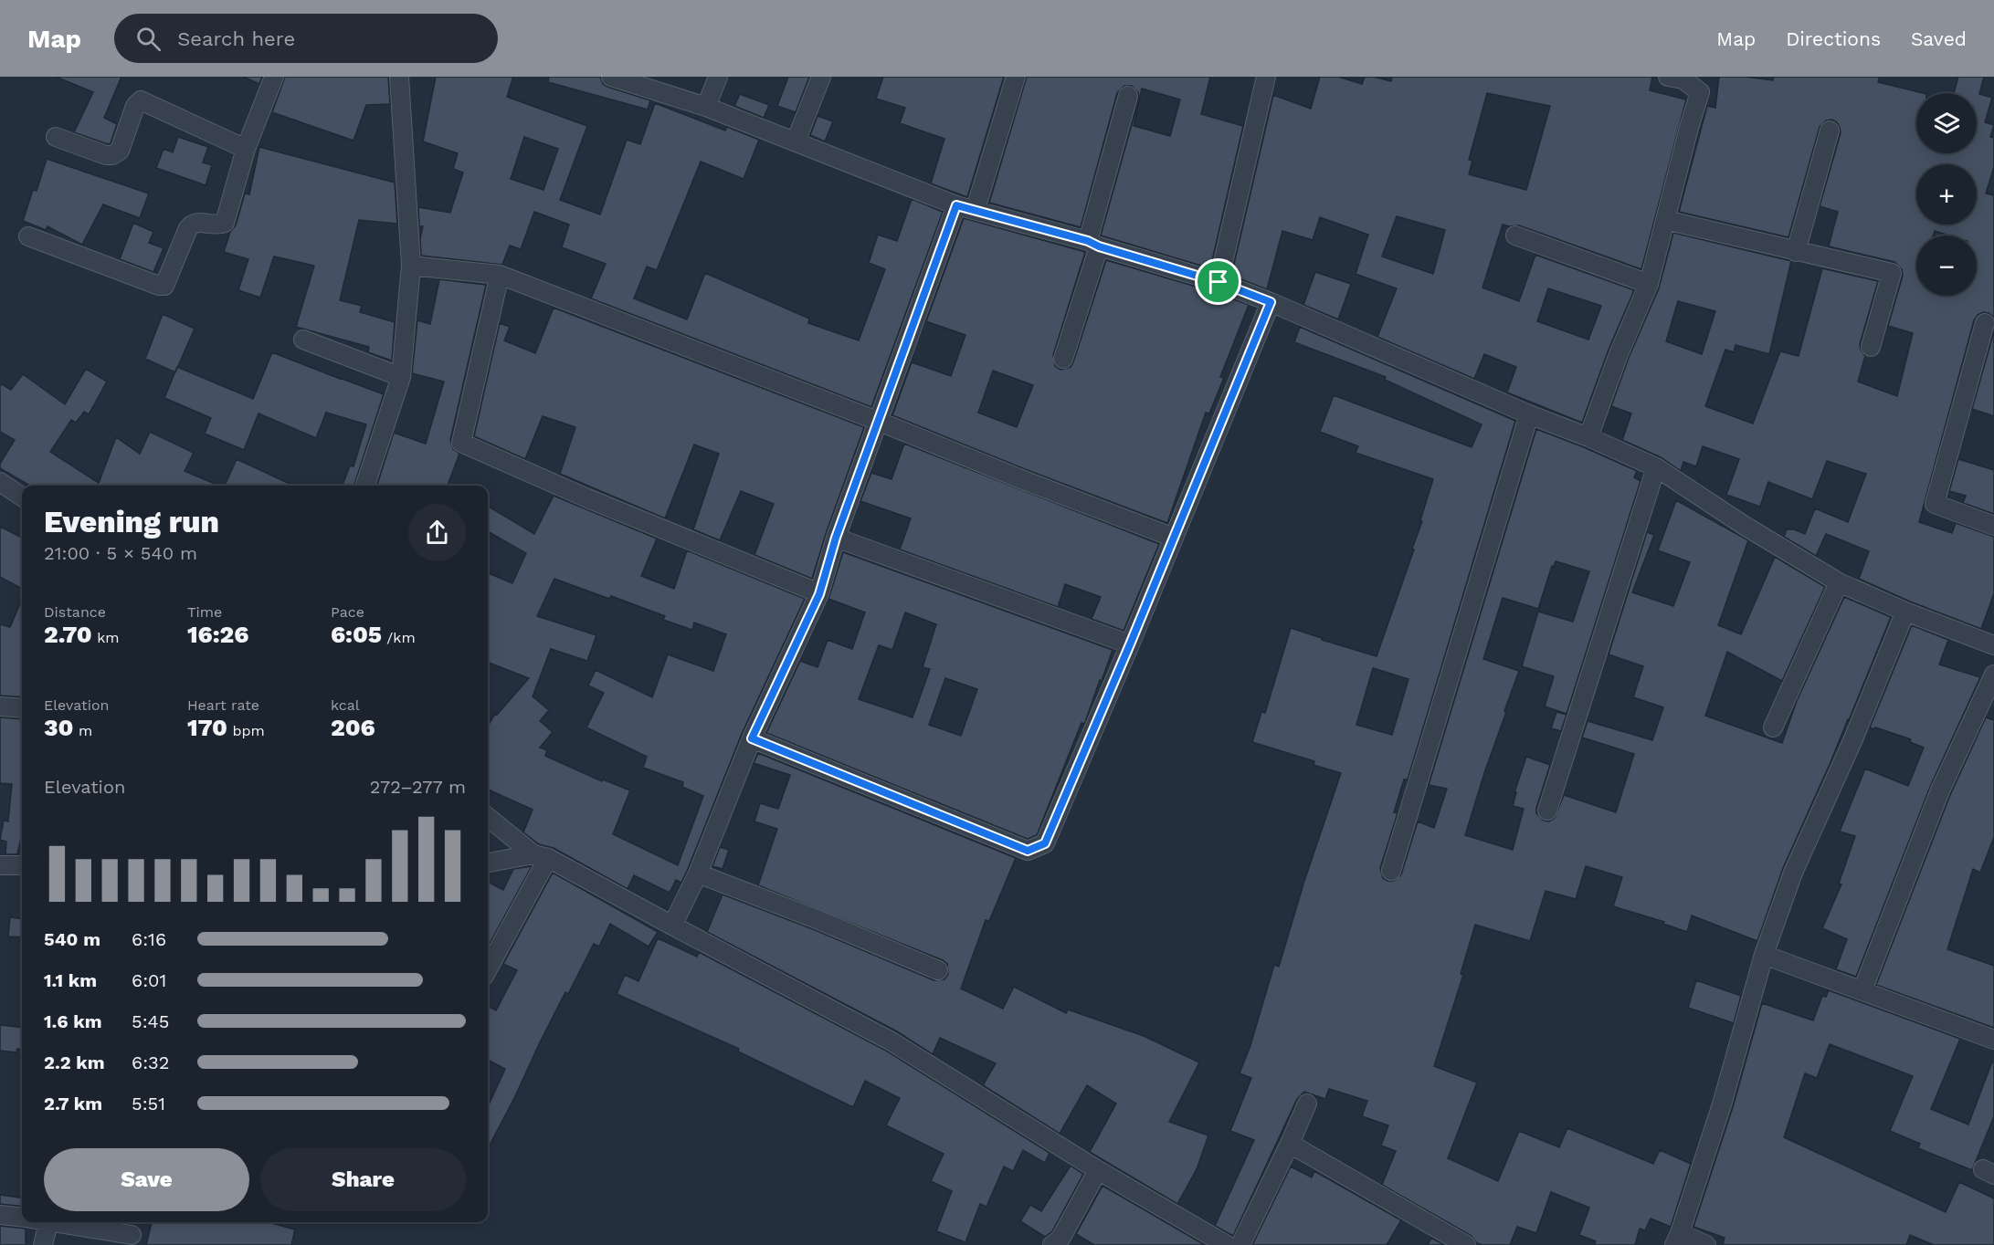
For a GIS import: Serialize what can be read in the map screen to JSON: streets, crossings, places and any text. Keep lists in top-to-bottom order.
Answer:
{
  "page": {
    "header": "Map",
    "search": "Search here",
    "nav": ["Map", "Directions", "Saved"],
    "map_buttons": ["+", "−"],
    "heading": ["Evening run", "21:00 · 5 × 540 m"],
    "stats": [
      ["Distance", "2.70 km"],
      ["Time", "16:26"],
      ["Pace", "6:05 /km"],
      ["Elevation", "30 m"],
      ["Heart rate", "170 bpm"],
      ["kcal", "206"]
    ],
    "chart": ["Elevation", "272–277 m"],
    "list": [
      {
        "name": "540 m",
        "note": "6:16"
      },
      {
        "name": "1.1 km",
        "note": "6:01"
      },
      {
        "name": "1.6 km",
        "note": "5:45"
      },
      {
        "name": "2.2 km",
        "note": "6:32"
      },
      {
        "name": "2.7 km",
        "note": "5:51"
      }
    ],
    "buttons": ["Save", "Share"]
  }
}
